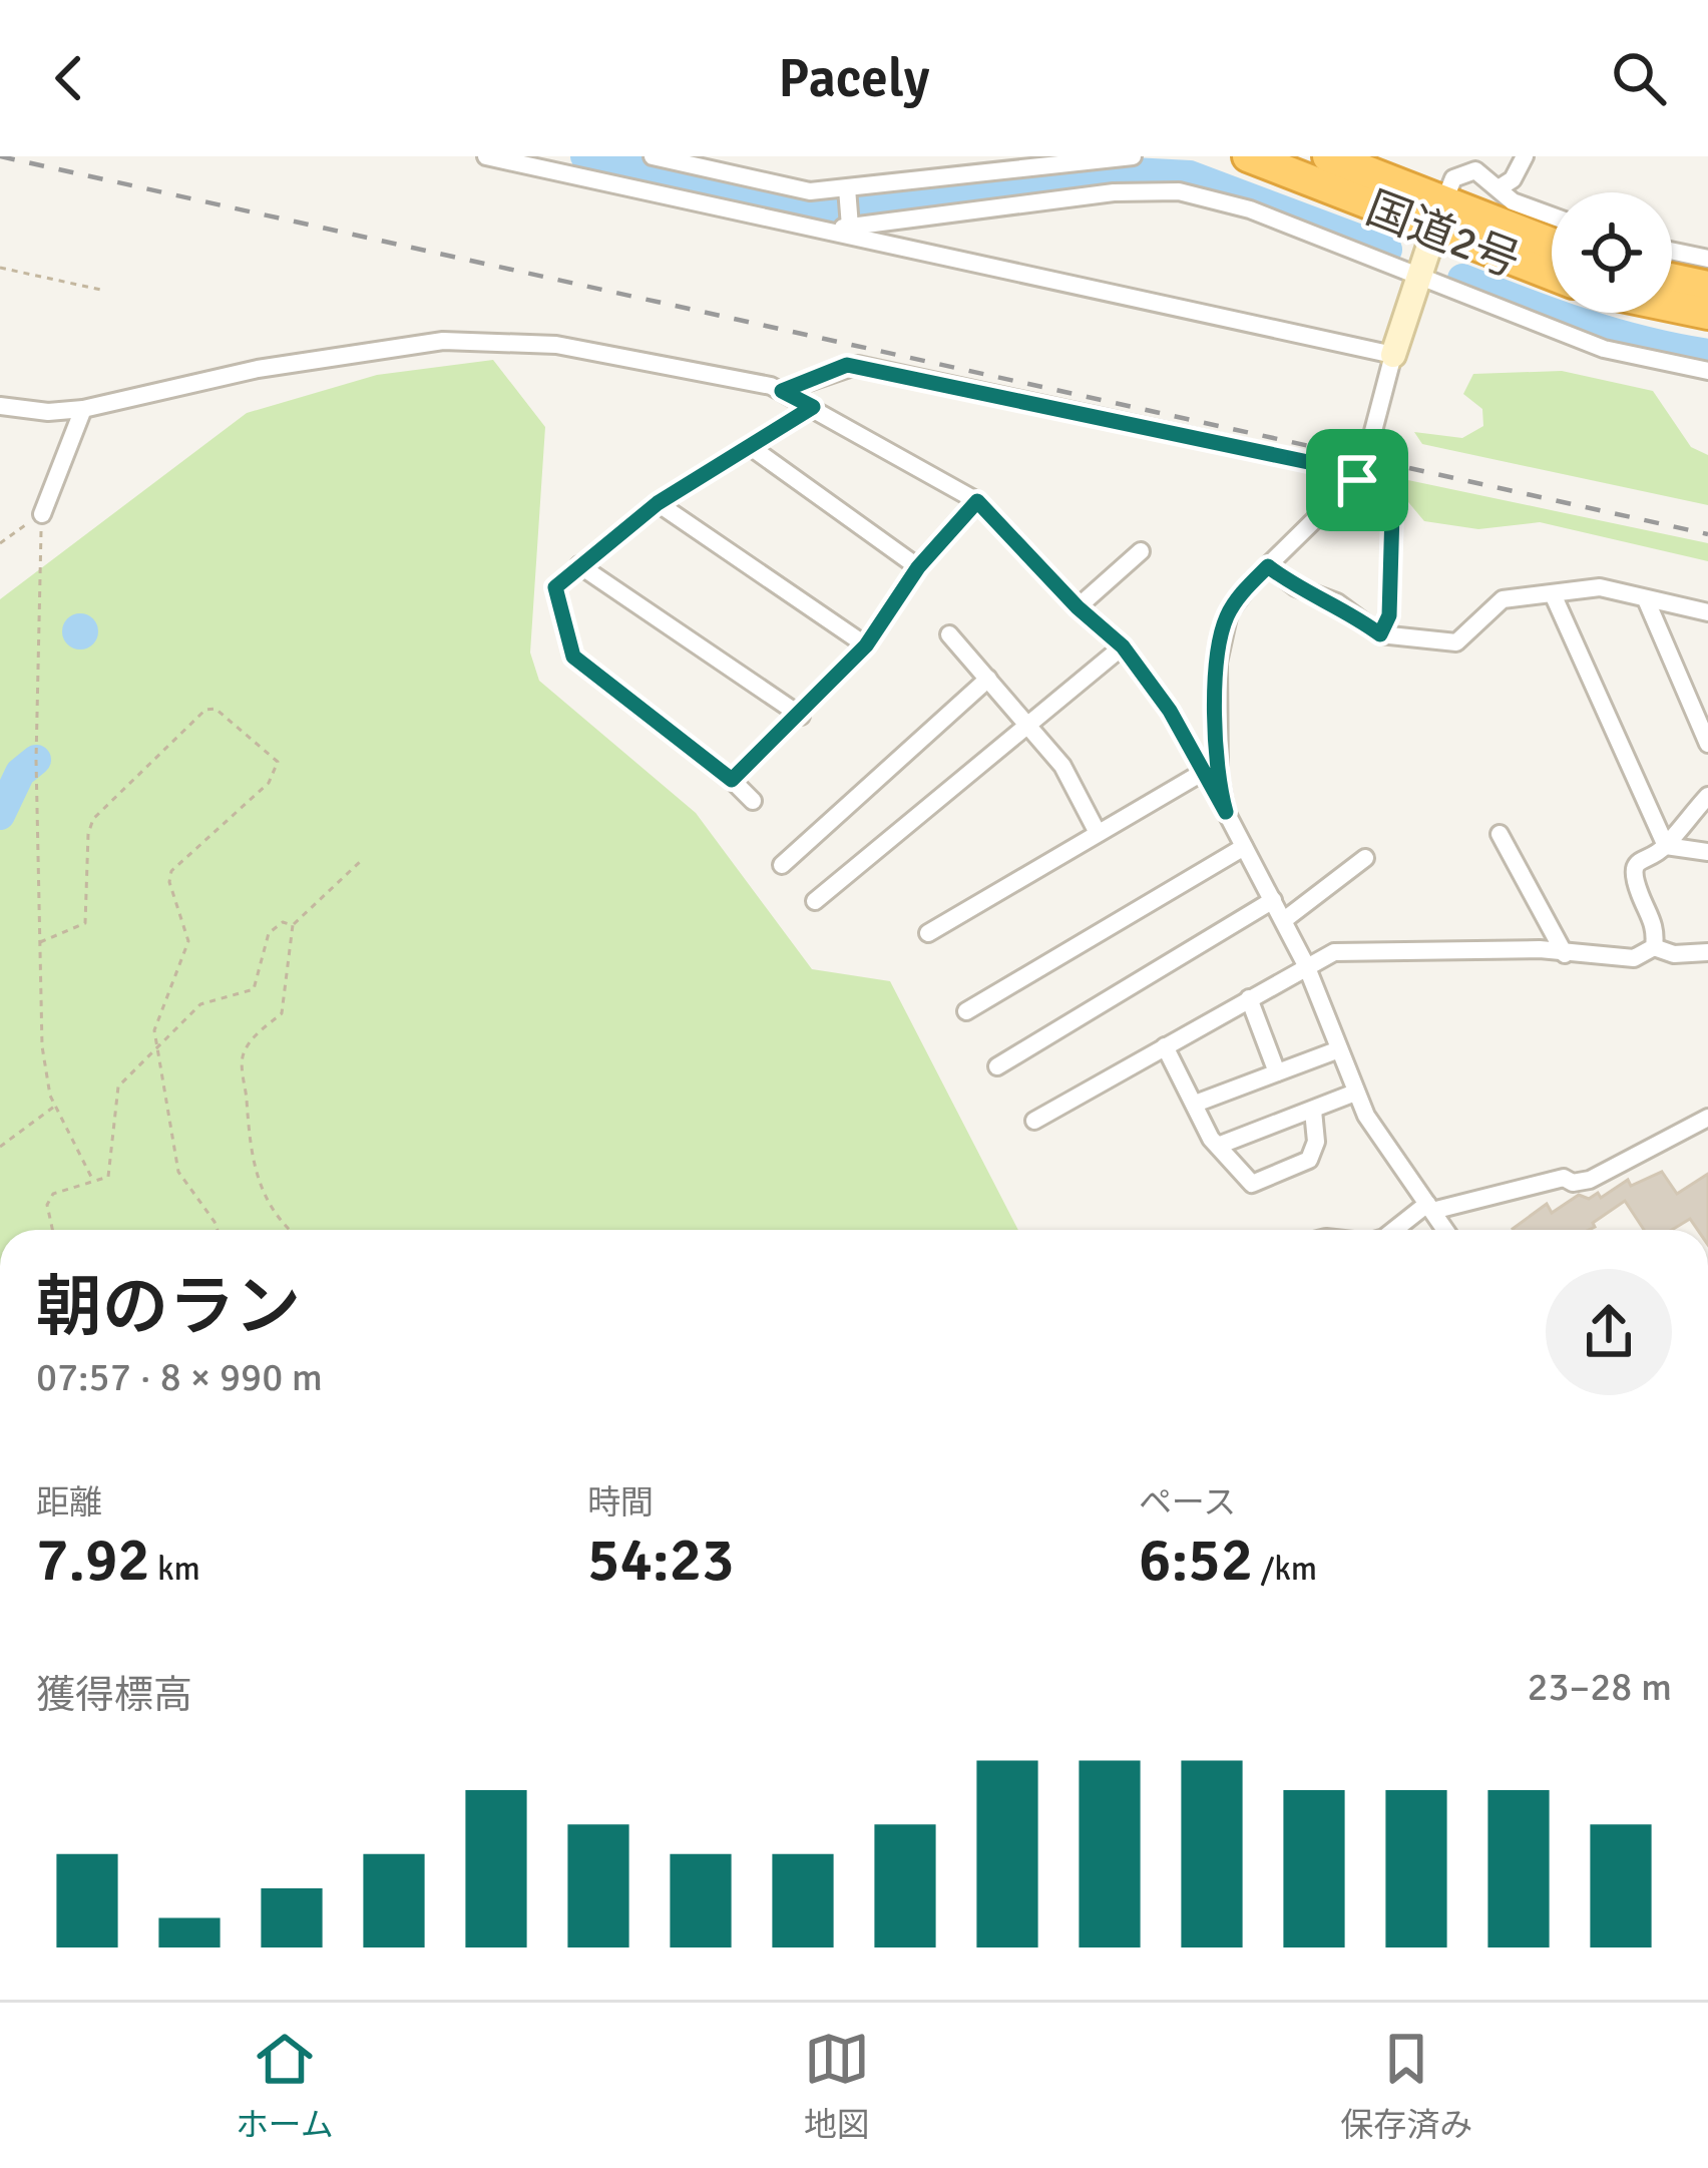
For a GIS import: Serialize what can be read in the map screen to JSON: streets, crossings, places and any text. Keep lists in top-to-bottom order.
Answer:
{
  "streets": {
    "highway": ["国道2号"]
  },
  "page": {
    "header": "Pacely",
    "heading": ["朝のラン", "07:57 · 8 × 990 m"],
    "stats": [
      ["距離", "7.92 km"],
      ["時間", "54:23"],
      ["ペース", "6:52 /km"]
    ],
    "chart": ["獲得標高", "23–28 m"],
    "tabs": ["ホーム", "地図", "保存済み"]
  }
}
